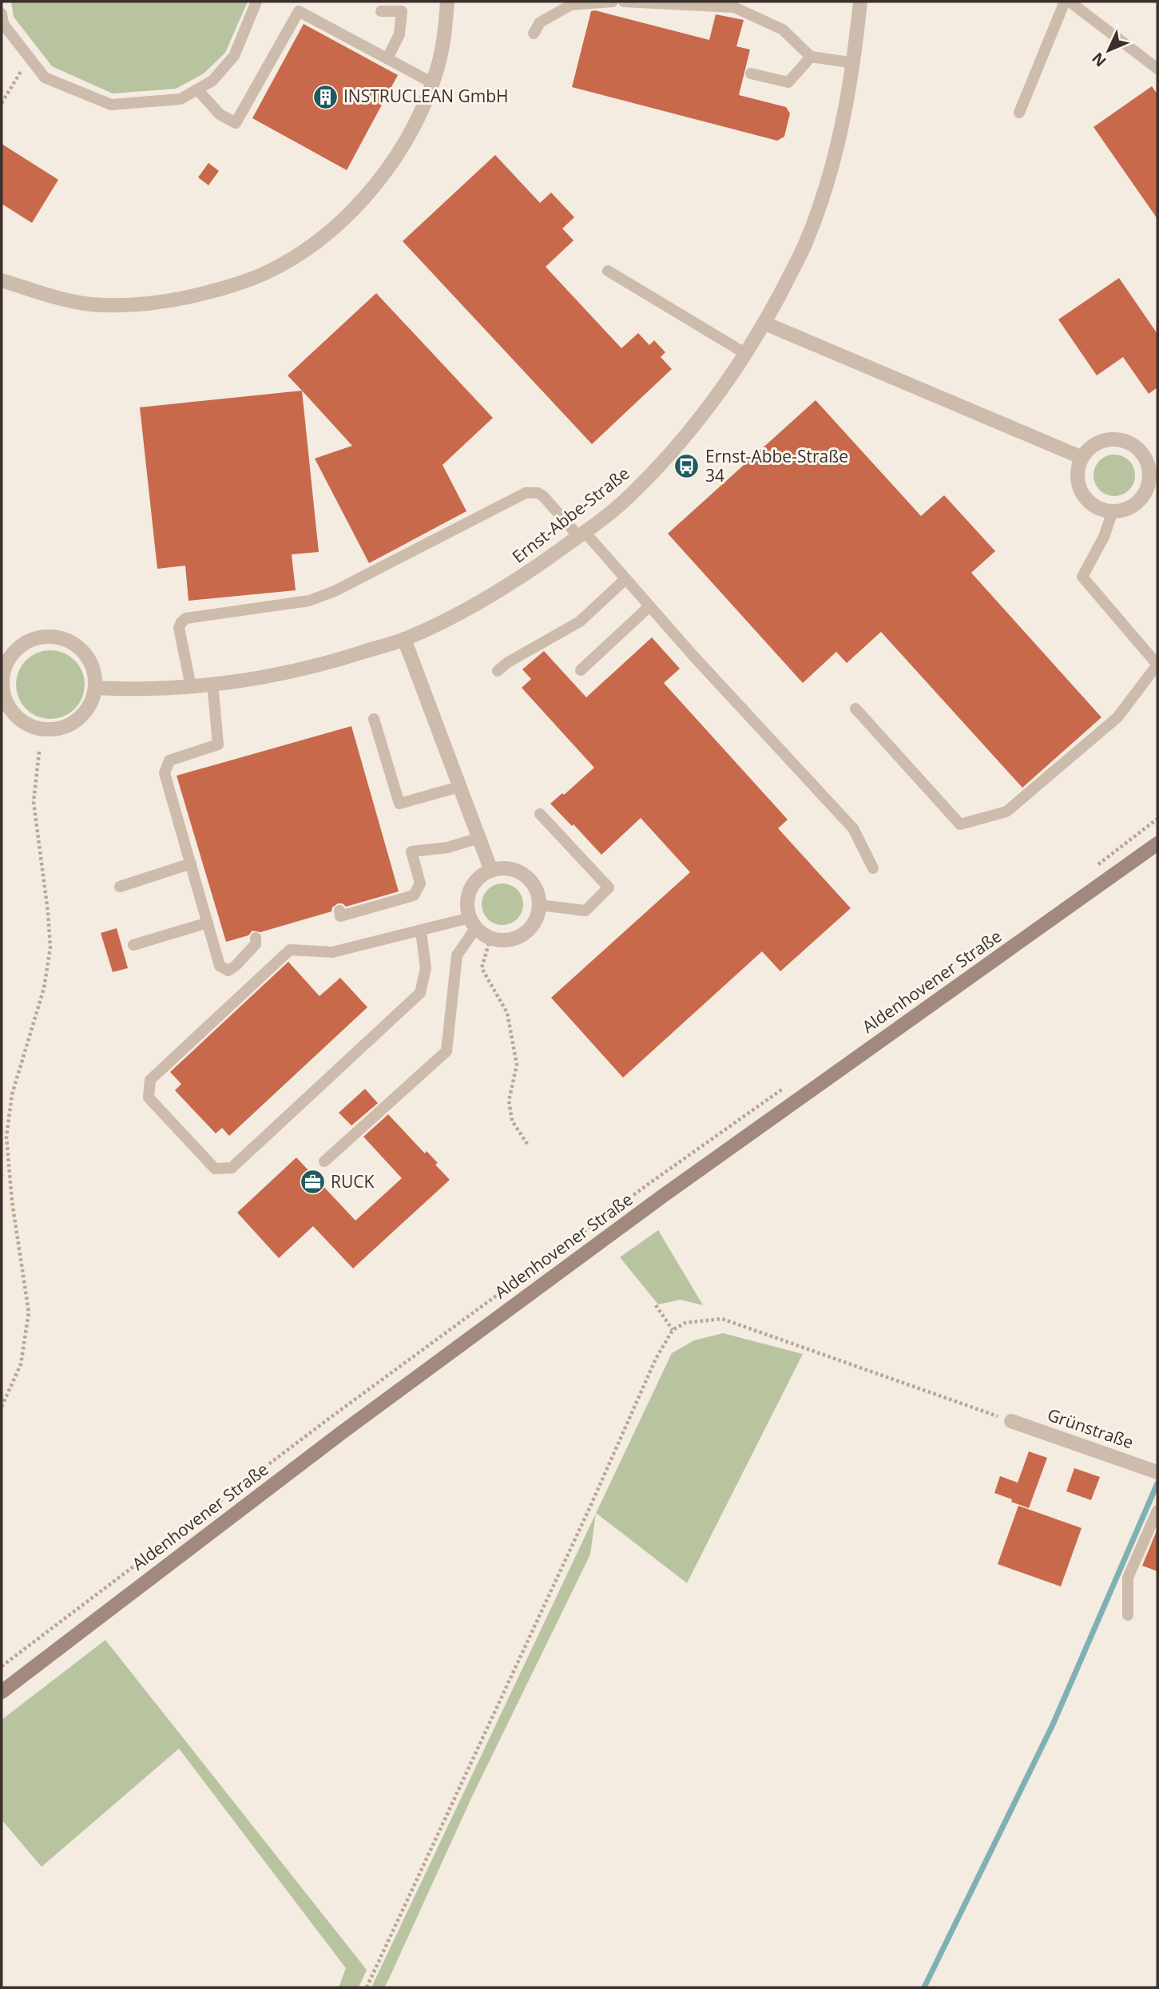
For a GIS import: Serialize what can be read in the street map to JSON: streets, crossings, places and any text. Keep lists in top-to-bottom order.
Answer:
{
  "streets": {
    "main road": ["Aldenhovener Straße"],
    "street": ["Ernst-Abbe-Straße", "Grünstraße"]
  },
  "places": {
    "building": ["INSTRUCLEAN GmbH"],
    "bus stop": ["Ernst-Abbe-Straße 34"],
    "office": ["RUCK"]
  },
  "north": "bottom left"
}
